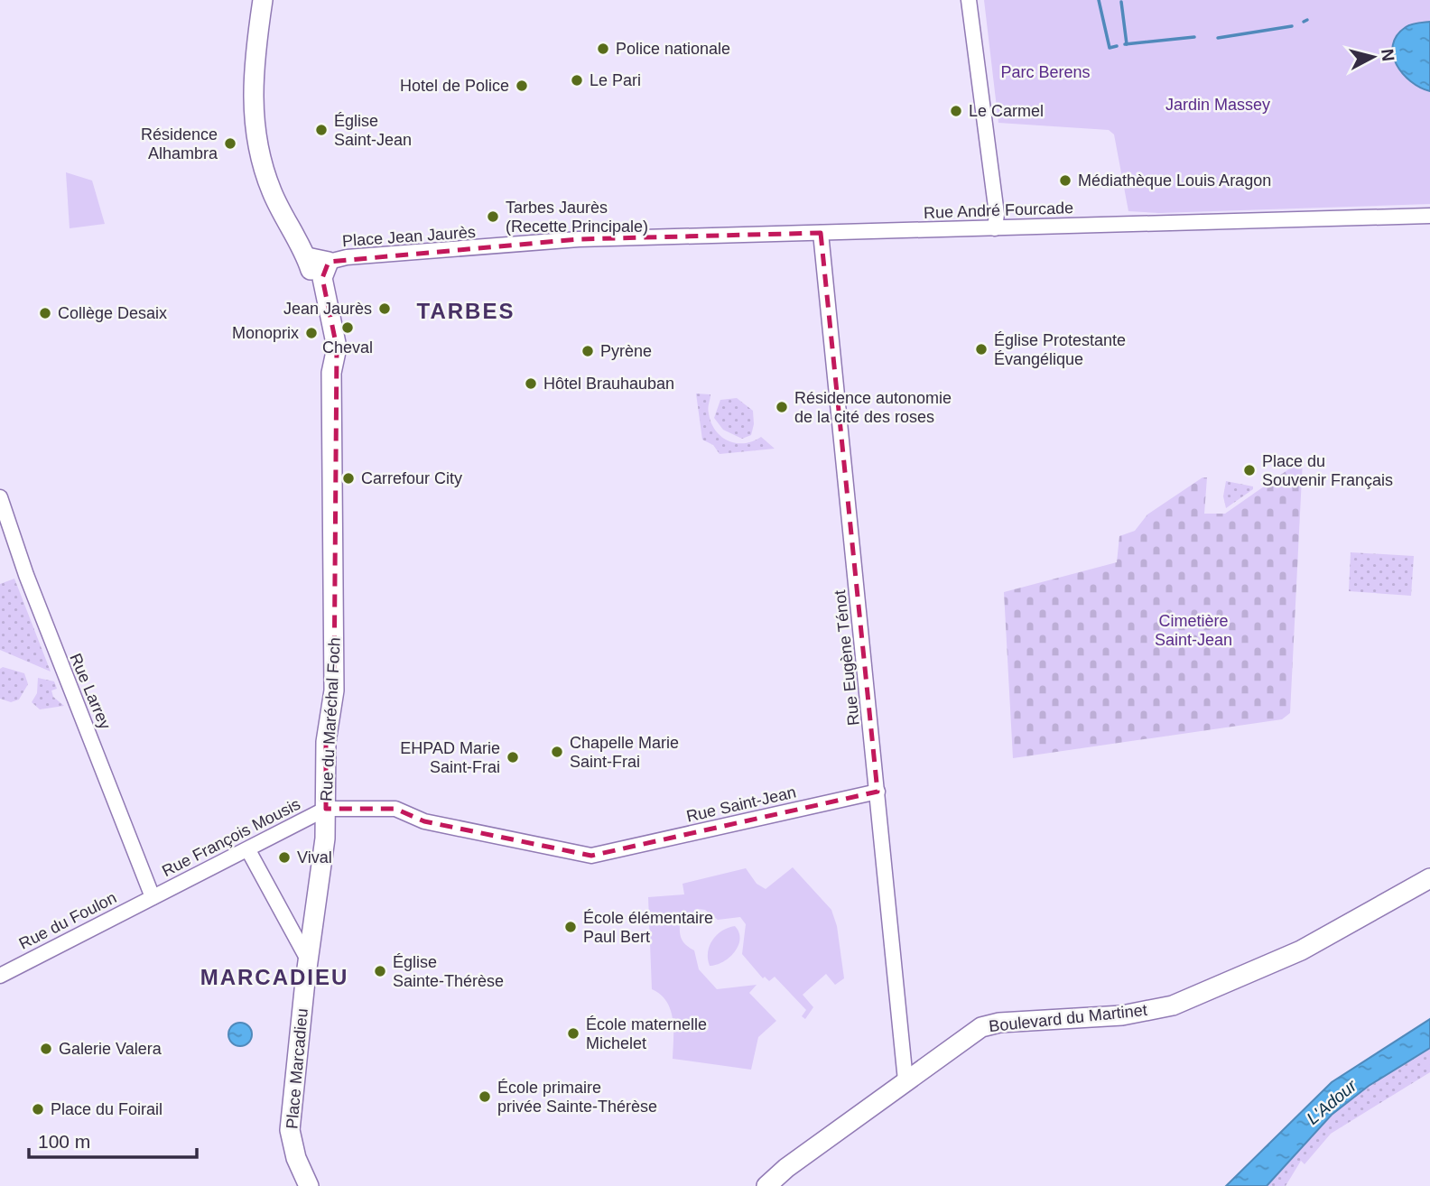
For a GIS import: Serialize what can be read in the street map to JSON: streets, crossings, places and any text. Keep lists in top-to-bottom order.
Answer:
{
  "streets": {
    "main road": ["Rue du Maréchal Foch", "Boulevard du Martinet", "Place Marcadieu"],
    "street": [
      "Rue André Fourcade",
      "Place Jean Jaurès",
      "Rue Eugène Ténot",
      "Rue Larrey",
      "Rue Saint-Jean",
      "Rue François Mousis",
      "Rue du Foulon"
    ]
  },
  "crossings": [
    ["Rue André Fourcade", "Place Jean Jaurès"],
    ["Rue André Fourcade", "Rue Eugène Ténot"],
    ["Place Jean Jaurès", "Rue du Maréchal Foch"],
    ["Rue Eugène Ténot", "Rue Saint-Jean"],
    ["Rue Eugène Ténot", "Boulevard du Martinet"],
    ["Rue Larrey", "Rue François Mousis"],
    ["Rue Larrey", "Rue du Foulon"],
    ["Rue du Maréchal Foch", "Rue Saint-Jean"],
    ["Rue du Maréchal Foch", "Rue François Mousis"],
    ["Rue du Maréchal Foch", "Place Marcadieu"],
    ["Rue Saint-Jean", "Rue François Mousis"],
    ["Rue François Mousis", "Rue du Foulon"]
  ],
  "districts": ["TARBES", "MARCADIEU"],
  "water": ["L'Adour"],
  "parks": ["Parc Berens", "Jardin Massey", "Cimetière Saint-Jean"],
  "places": [
    "Police nationale",
    "Le Pari",
    "Hotel de Police",
    "Le Carmel",
    "Église Saint-Jean",
    "Résidence Alhambra",
    "Médiathèque Louis Aragon",
    "Tarbes Jaurès (Recette Principale)",
    "Jean Jaurès",
    "Collège Desaix",
    "Cheval",
    "Monoprix",
    "Église Protestante Évangélique",
    "Pyrène",
    "Hôtel Brauhauban",
    "Résidence autonomie de la cité des roses",
    "Place du Souvenir Français",
    "Carrefour City",
    "Chapelle Marie Saint-Frai",
    "EHPAD Marie Saint-Frai",
    "Vival",
    "École élémentaire Paul Bert",
    "Église Sainte-Thérèse",
    "École maternelle Michelet",
    "Galerie Valera",
    "École primaire privée Sainte-Thérèse",
    "Place du Foirail"
  ],
  "scale_bar": "100 m",
  "north": "right"
}
